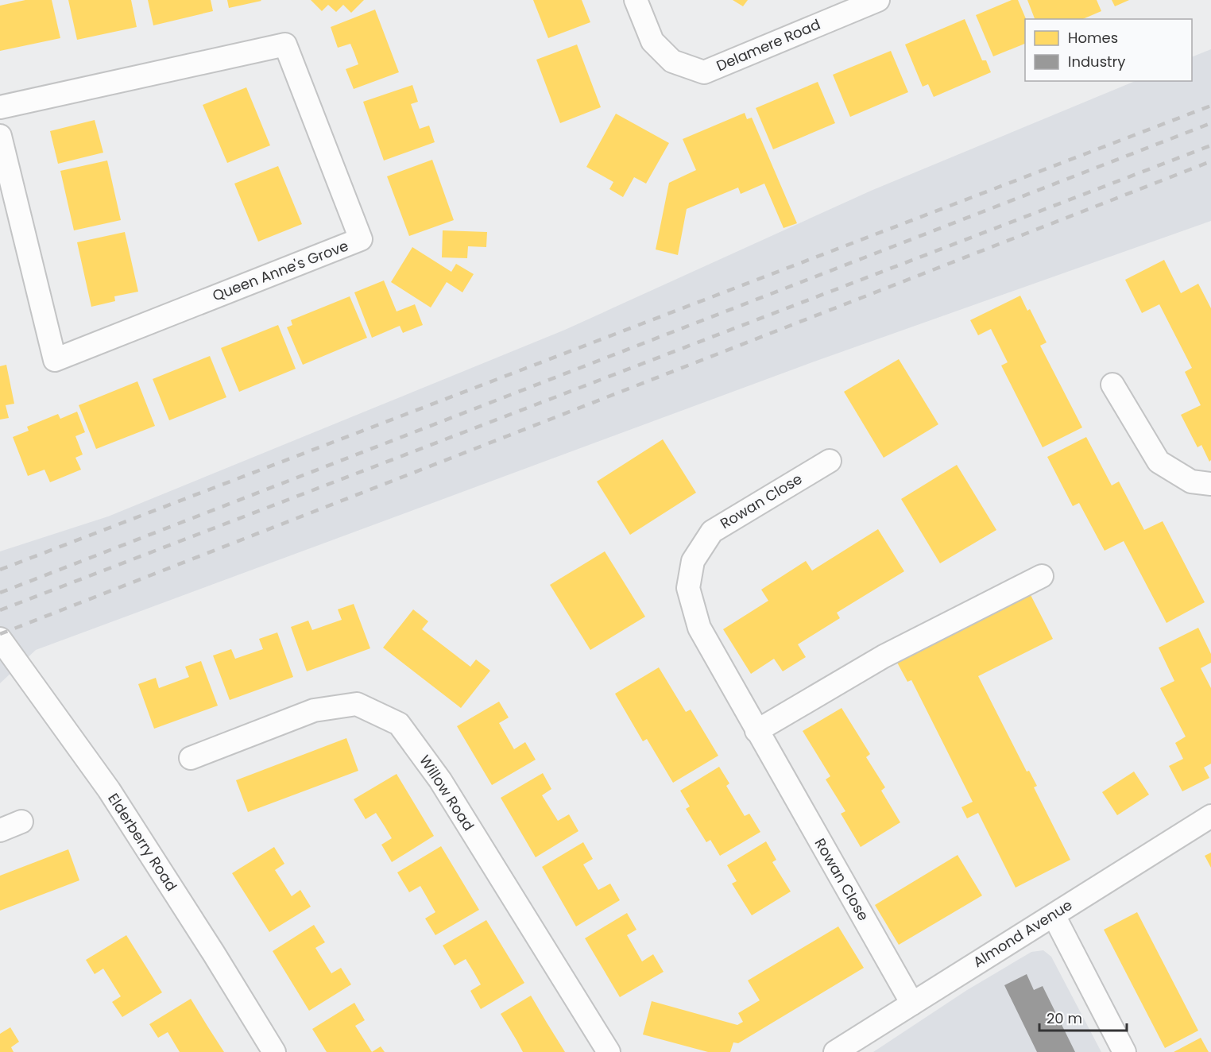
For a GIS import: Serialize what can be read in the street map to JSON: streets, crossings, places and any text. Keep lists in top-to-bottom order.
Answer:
{
  "streets": {
    "street": [
      "Delamere Road",
      "Queen Anne's Grove",
      "Rowan Close",
      "Willow Road",
      "Elderberry Road",
      "Almond Avenue"
    ]
  },
  "crossings": [
    ["Rowan Close", "Almond Avenue"]
  ],
  "legend": ["Homes", "Industry"],
  "scale_bar": "20 m"
}
